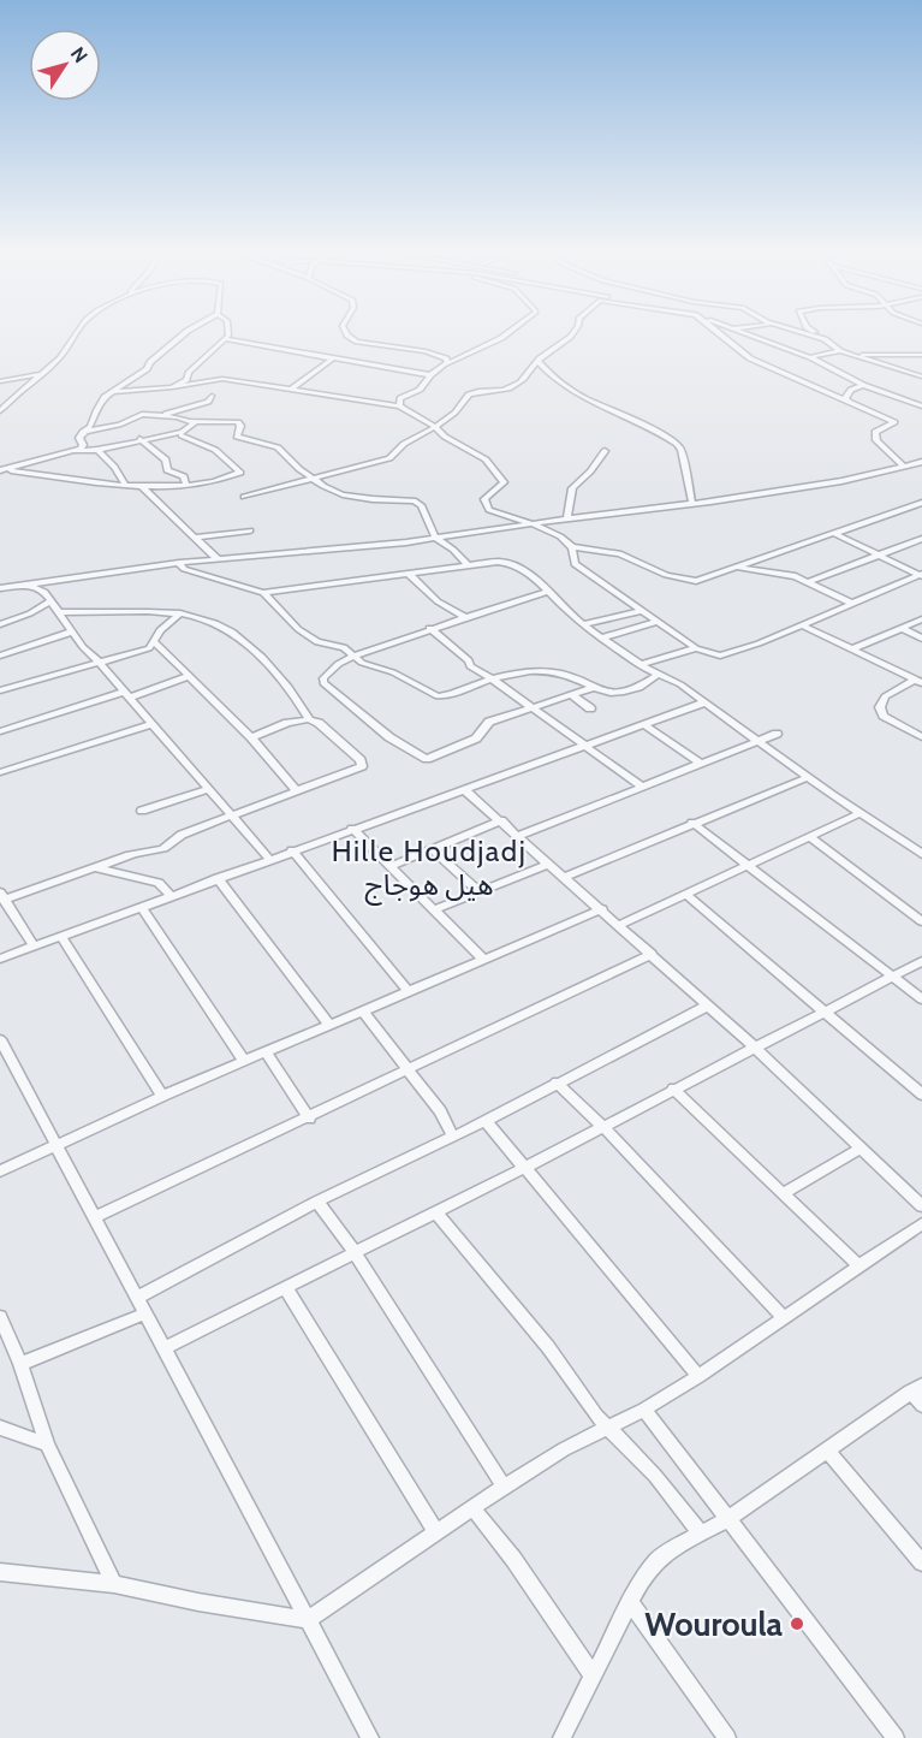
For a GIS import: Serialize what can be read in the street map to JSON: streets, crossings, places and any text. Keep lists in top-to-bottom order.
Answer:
{
  "districts": ["Hille Houdjadj هيل هوجاج"],
  "places": ["Wouroula"],
  "north": "top right"
}
